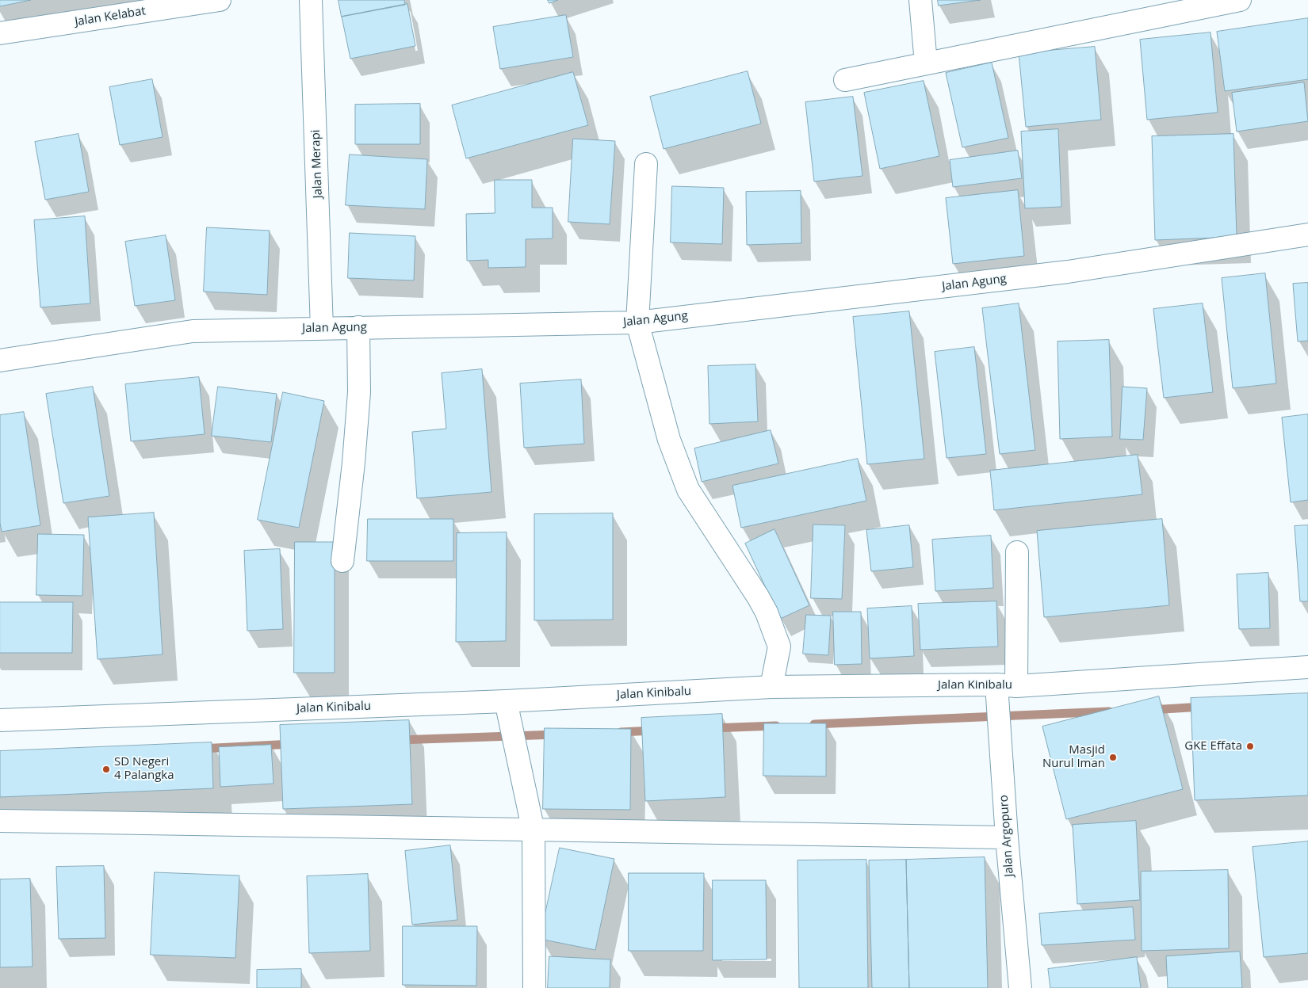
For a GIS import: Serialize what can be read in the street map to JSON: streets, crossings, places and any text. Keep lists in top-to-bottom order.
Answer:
{
  "streets": {
    "street": [
      "Jalan Kelabat",
      "Jalan Merapi",
      "Jalan Agung",
      "Jalan Kinibalu",
      "Jalan Argopuro"
    ]
  },
  "crossings": [
    ["Jalan Merapi", "Jalan Agung"],
    ["Jalan Kinibalu", "Jalan Argopuro"]
  ],
  "places": ["GKE Effata", "Masjid Nurul Iman", "SD Negeri 4 Palangka"]
}
